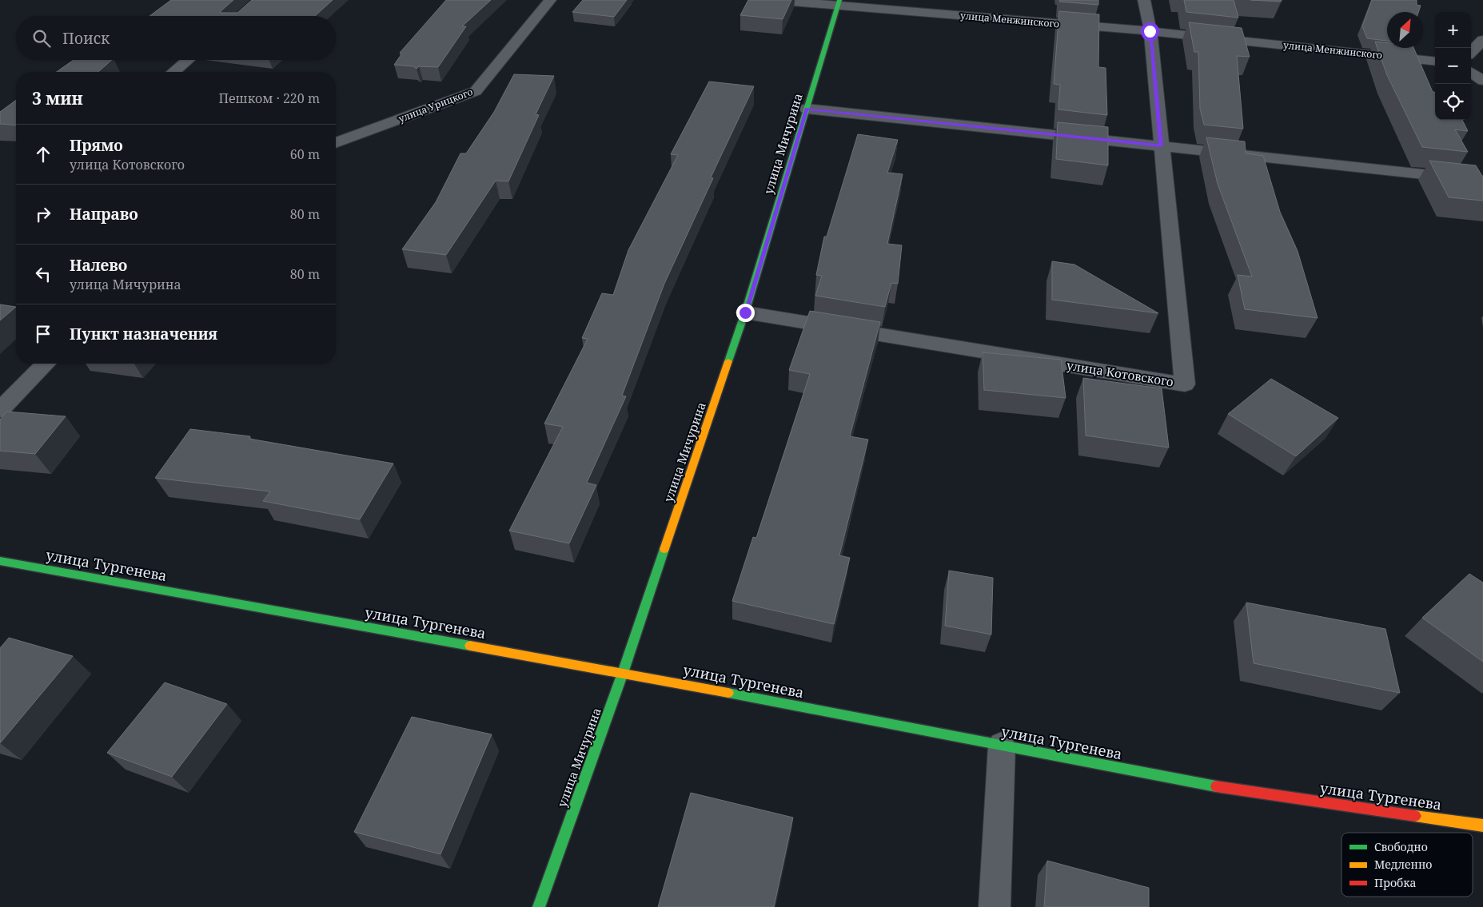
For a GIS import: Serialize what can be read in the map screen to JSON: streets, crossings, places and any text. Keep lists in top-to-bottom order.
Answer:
{
  "streets": {
    "street": [
      "улица Менжинского",
      "улица Урицкого",
      "улица Мичурина",
      "улица Котовского",
      "улица Тургенева"
    ]
  },
  "crossings": [
    ["улица Менжинского", "улица Мичурина"],
    ["улица Менжинского", "улица Котовского"],
    ["улица Мичурина", "улица Котовского"],
    ["улица Мичурина", "улица Тургенева"]
  ],
  "legend": ["Свободно", "Медленно", "Пробка"],
  "north": "top right",
  "page": {
    "map_buttons": ["+", "−"],
    "search": "Поиск",
    "heading": ["3 мин", "Пешком · 220 m"],
    "list": [
      ["Прямо", "улица Котовского", "60 m"],
      ["Направо", "80 m"],
      ["Налево", "улица Мичурина", "80 m"],
      "Пункт назначения"
    ]
  }
}
